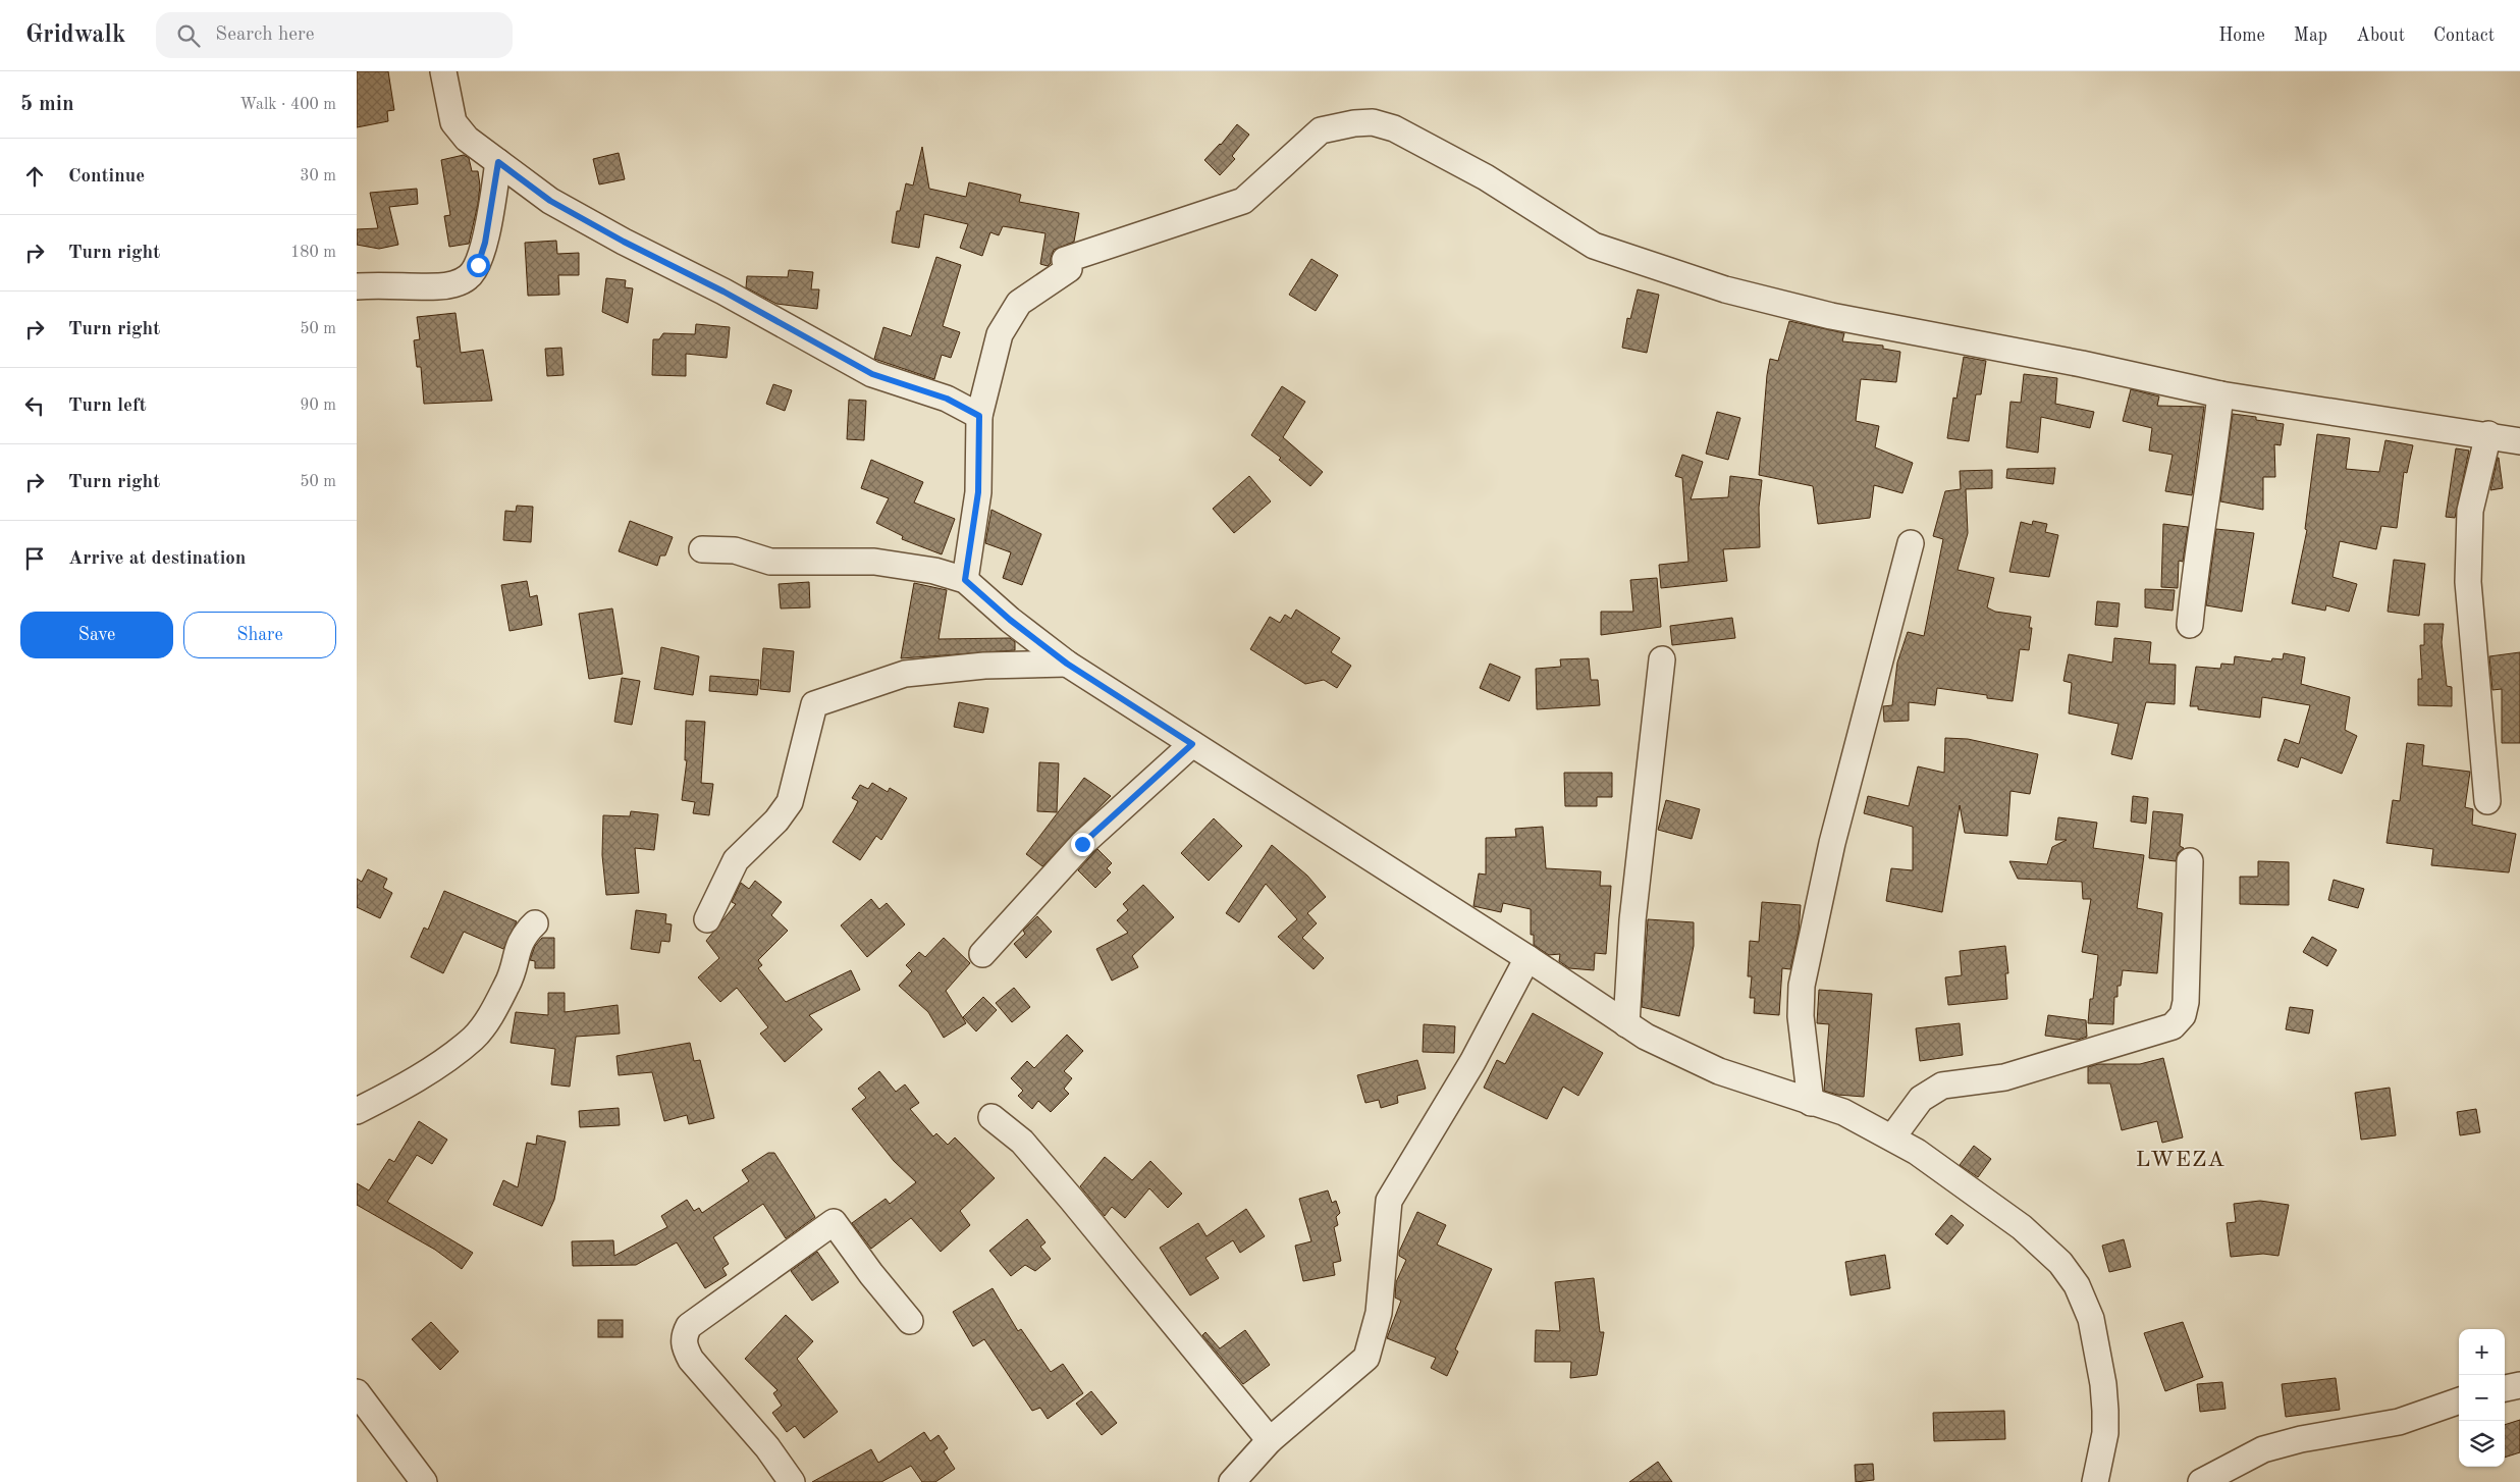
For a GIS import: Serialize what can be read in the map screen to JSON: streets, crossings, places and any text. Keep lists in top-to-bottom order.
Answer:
{
  "districts": ["LWEZA"],
  "page": {
    "header": "Gridwalk",
    "search": "Search here",
    "nav": [
      "Home",
      "Map",
      "About",
      "Contact"
    ],
    "heading": ["5 min", "Walk · 400 m"],
    "list": [
      ["Continue", "30 m"],
      ["Turn right", "180 m"],
      ["Turn right", "50 m"],
      ["Turn left", "90 m"],
      ["Turn right", "50 m"],
      "Arrive at destination"
    ],
    "buttons": ["Save", "Share"],
    "map_buttons": ["+", "−"]
  }
}
